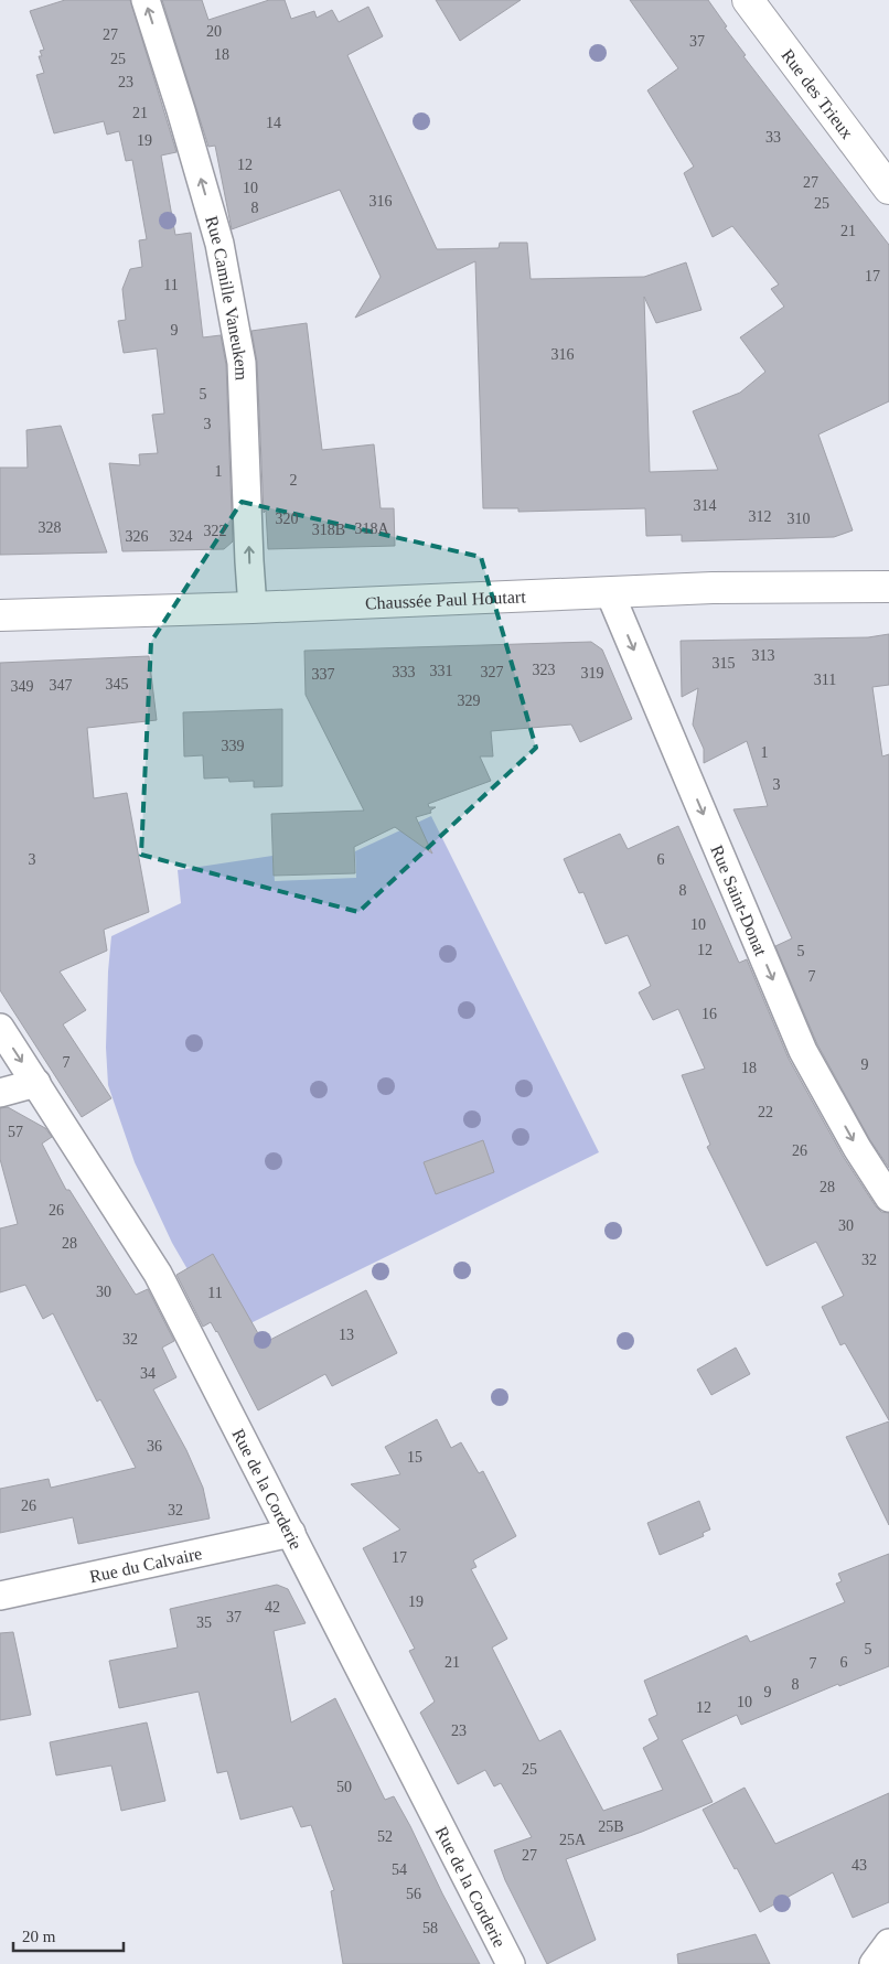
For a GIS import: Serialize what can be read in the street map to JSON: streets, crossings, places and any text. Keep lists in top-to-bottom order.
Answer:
{
  "streets": {
    "main road": ["Rue des Trieux", "Chaussée Paul Houtart"],
    "street": [
      "Rue Camille Vaneukem",
      "Rue Saint-Donat",
      "Rue de la Corderie",
      "Rue du Calvaire"
    ]
  },
  "crossings": [
    ["Rue Camille Vaneukem", "Chaussée Paul Houtart"],
    ["Chaussée Paul Houtart", "Rue Saint-Donat"],
    ["Rue de la Corderie", "Rue du Calvaire"]
  ],
  "one_way": ["Rue Camille Vaneukem", "Rue Saint-Donat"],
  "house_numbers": [
    "20",
    "27",
    "37",
    "18",
    "25",
    "23",
    "21",
    "14",
    "33",
    "19",
    "12",
    "27",
    "10",
    "316",
    "25",
    "8",
    "21",
    "17",
    "11",
    "9",
    "316",
    "5",
    "3",
    "1",
    "2",
    "314",
    "312",
    "320",
    "310",
    "328",
    "318A",
    "318B",
    "322",
    "326",
    "324",
    "313",
    "315",
    "323",
    "331",
    "333",
    "327",
    "319",
    "337",
    "311",
    "345",
    "347",
    "349",
    "329",
    "339",
    "1",
    "3",
    "3",
    "6",
    "8",
    "10",
    "12",
    "5",
    "7",
    "16",
    "7",
    "9",
    "18",
    "22",
    "57",
    "26",
    "28",
    "26",
    "30",
    "28",
    "32",
    "30",
    "11",
    "13",
    "32",
    "34",
    "36",
    "15",
    "26",
    "32",
    "17",
    "19",
    "42",
    "37",
    "35",
    "5",
    "21",
    "6",
    "7",
    "8",
    "9",
    "10",
    "12",
    "23",
    "25",
    "50",
    "25B",
    "52",
    "25A",
    "27",
    "43",
    "54",
    "56",
    "58"
  ],
  "scale_bar": "20 m"
}
